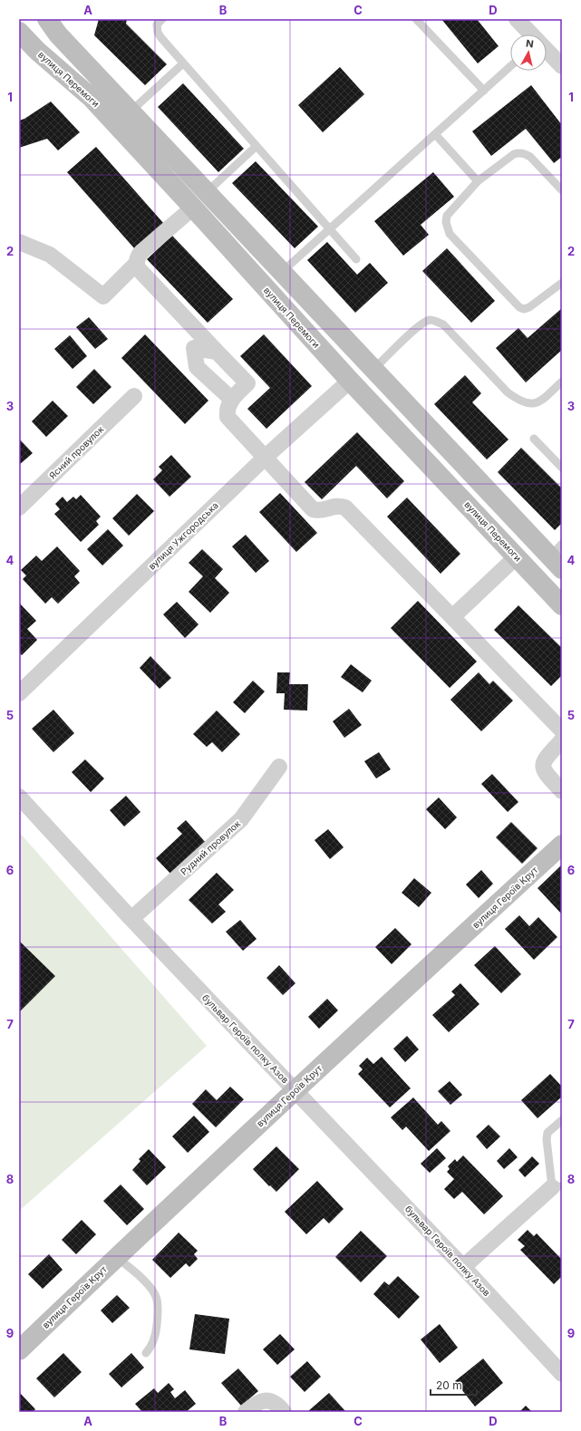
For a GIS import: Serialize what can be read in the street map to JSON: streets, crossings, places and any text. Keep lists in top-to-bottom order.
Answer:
{
  "streets": {
    "main road": ["вулиця Перемоги", "вулиця Героїв Крут"],
    "street": [
      "Ясний провулок",
      "вулиця Ужгородська",
      "Рудний провулок",
      "бульвар Героїв полку Азов"
    ]
  },
  "crossings": [
    ["вулиця Перемоги", "вулиця Ужгородська"],
    ["Рудний провулок", "бульвар Героїв полку Азов"],
    ["вулиця Героїв Крут", "бульвар Героїв полку Азов"]
  ],
  "scale_bar": "20 m",
  "north": "top",
  "grid": {
    "columns": [
      "A",
      "B",
      "C",
      "D"
    ],
    "rows": [
      "1",
      "2",
      "3",
      "4",
      "5",
      "6",
      "7",
      "8",
      "9"
    ]
  }
}
